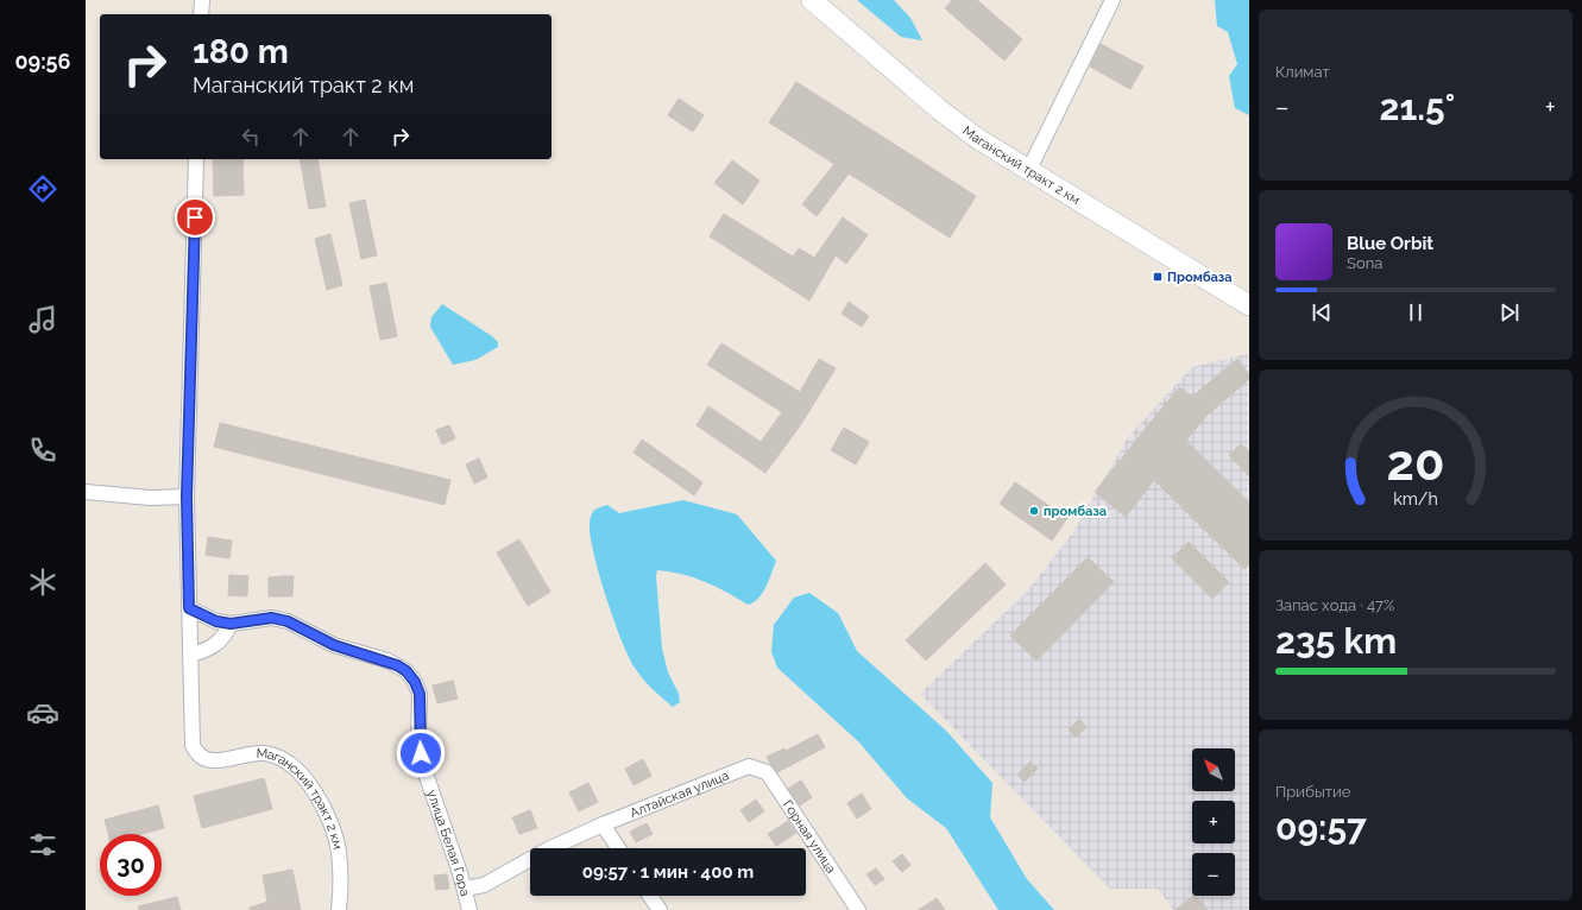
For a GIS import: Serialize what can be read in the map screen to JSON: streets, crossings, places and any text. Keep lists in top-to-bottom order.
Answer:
{
  "streets": {
    "main road": ["Маганский тракт 2 км"],
    "street": ["Алтайская улица", "Горная улица", "улица Белая Гора"]
  },
  "crossings": [
    ["Маганский тракт 2 км", "улица Белая Гора"],
    ["Алтайская улица", "Горная улица"],
    ["Алтайская улица", "улица Белая Гора"]
  ],
  "places": {
    "transit": ["Промбаза"],
    "other": ["промбаза"]
  },
  "north": "top left",
  "page": {
    "tabs": "09:56",
    "tile": [
      "Климат",
      ["Запас хода · 47%", "235 km"],
      ["Прибытие", "09:57"]
    ],
    "turn": ["180 m", "Маганский тракт 2 км"],
    "heat": ["−", "21.5°", "+"],
    "song": ["Blue Orbit", "Sona"],
    "map_buttons": ["+", "−"],
    "limit": "30",
    "trip": "09:57 · 1 мин · 400 m",
    "gauge": ["20", "km/h"]
  }
}
